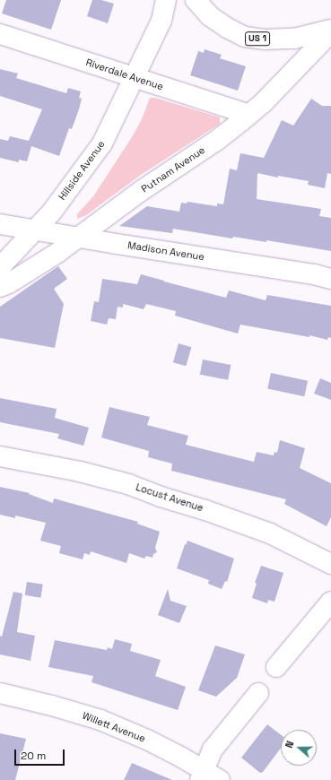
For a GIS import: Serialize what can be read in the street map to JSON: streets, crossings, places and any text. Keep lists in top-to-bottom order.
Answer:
{
  "streets": {
    "street": [
      "US 1",
      "Riverdale Avenue",
      "Putnam Avenue",
      "Hillside Avenue",
      "Madison Avenue",
      "Locust Avenue",
      "Willett Avenue"
    ]
  },
  "crossings": [
    ["Riverdale Avenue", "Putnam Avenue"],
    ["Riverdale Avenue", "Hillside Avenue"],
    ["Putnam Avenue", "Madison Avenue"],
    ["Hillside Avenue", "Madison Avenue"]
  ],
  "scale_bar": "20 m",
  "north": "left"
}
